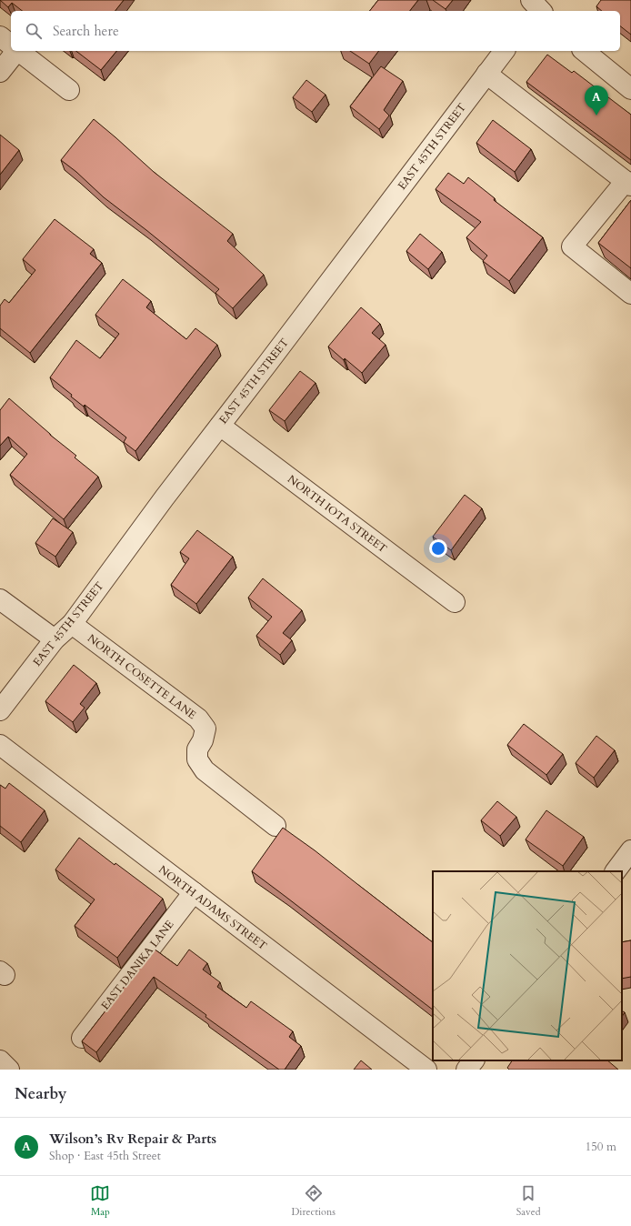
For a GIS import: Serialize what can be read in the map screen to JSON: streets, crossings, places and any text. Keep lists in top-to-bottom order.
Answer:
{
  "streets": {
    "street": [
      "EAST 45TH STREET",
      "NORTH IOTA STREET",
      "NORTH COSETTE LANE",
      "NORTH ADAMS STREET",
      "EAST DANIKA LANE"
    ]
  },
  "crossings": [
    ["EAST 45TH STREET", "NORTH IOTA STREET"],
    ["EAST 45TH STREET", "NORTH COSETTE LANE"],
    ["NORTH ADAMS STREET", "EAST DANIKA LANE"]
  ],
  "page": {
    "search": "Search here",
    "pins": "A",
    "heading": "Nearby",
    "list": [
      {
        "mark": "A",
        "name": "Wilson’s Rv Repair & Parts",
        "note": "Shop · East 45th Street",
        "value": "150 m"
      }
    ],
    "nav": ["Map", "Directions", "Saved"]
  }
}
